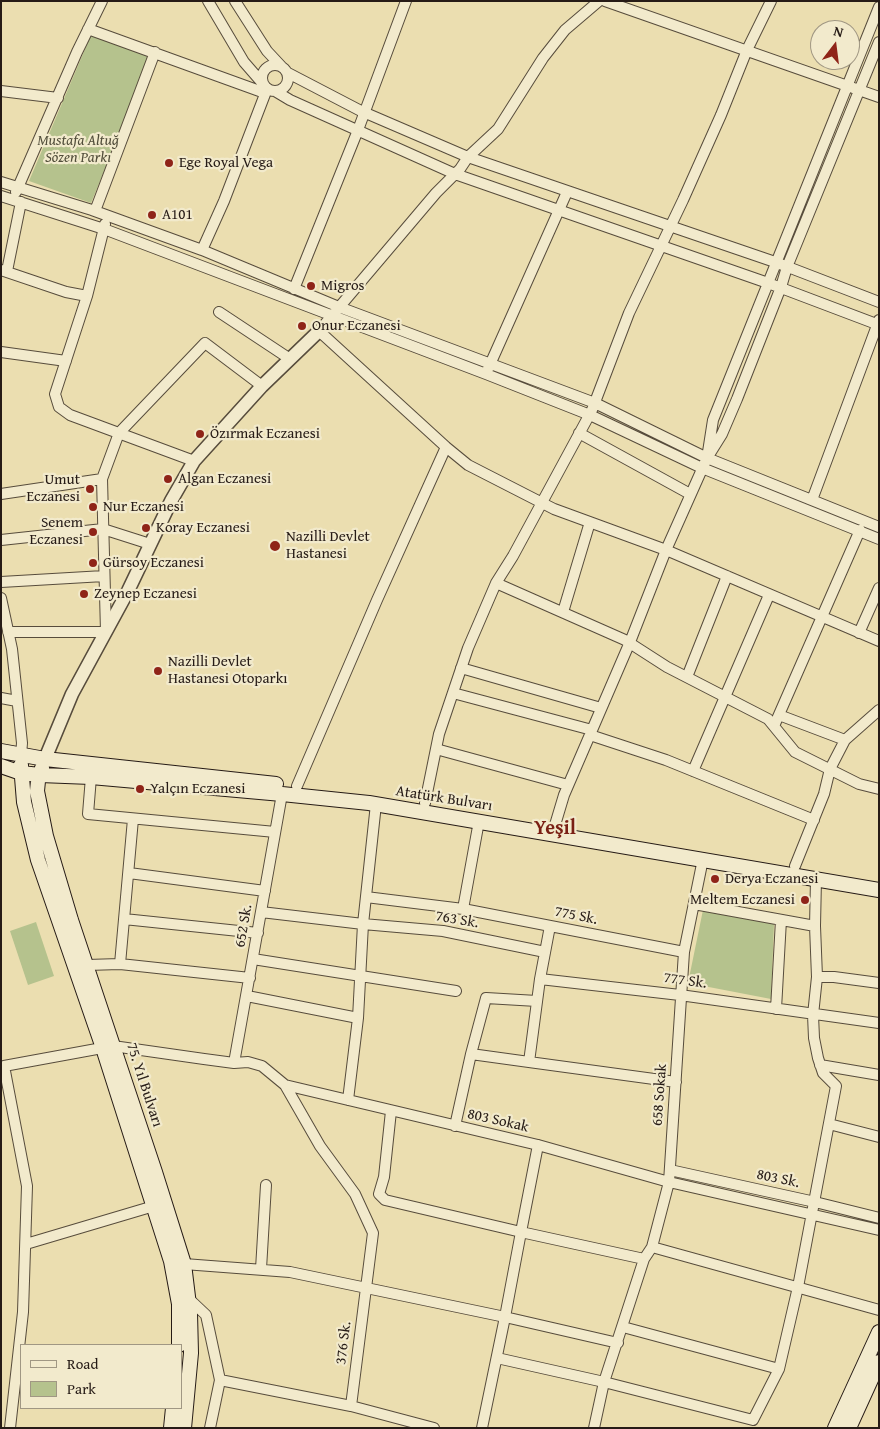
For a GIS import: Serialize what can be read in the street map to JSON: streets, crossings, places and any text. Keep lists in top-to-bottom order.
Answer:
{
  "streets": {
    "main road": ["Atatürk Bulvarı", "75. Yıl Bulvarı"],
    "street": [
      "775 Sk.",
      "763 Sk.",
      "652 Sk.",
      "777 Sk.",
      "658 Sokak",
      "803 Sokak",
      "803 Sk.",
      "376 Sk."
    ]
  },
  "crossings": [
    ["Atatürk Bulvarı", "652 Sk."],
    ["Atatürk Bulvarı", "75. Yıl Bulvarı"],
    ["Atatürk Bulvarı", "658 Sokak"],
    ["775 Sk.", "658 Sokak"],
    ["763 Sk.", "652 Sk."],
    ["652 Sk.", "803 Sokak"],
    ["777 Sk.", "658 Sokak"],
    ["75. Yıl Bulvarı", "803 Sokak"],
    ["658 Sokak", "803 Sokak"],
    ["658 Sokak", "803 Sk."],
    ["803 Sokak", "376 Sk."]
  ],
  "districts": ["Yeşil"],
  "parks": ["Mustafa Altuğ Sözen Parkı"],
  "places": [
    "Ege Royal Vega",
    "A101",
    "Migros",
    "Onur Eczanesi",
    "Özırmak Eczanesi",
    "Algan Eczanesi",
    "Umut Eczanesi",
    "Nur Eczanesi",
    "Koray Eczanesi",
    "Senem Eczanesi",
    "Nazilli Devlet Hastanesi",
    "Gürsoy Eczanesi",
    "Zeynep Eczanesi",
    "Nazilli Devlet Hastanesi Otoparkı",
    "Yalçın Eczanesi",
    "Derya Eczanesi",
    "Meltem Eczanesi"
  ],
  "legend": ["Road", "Park"],
  "north": "top"
}
